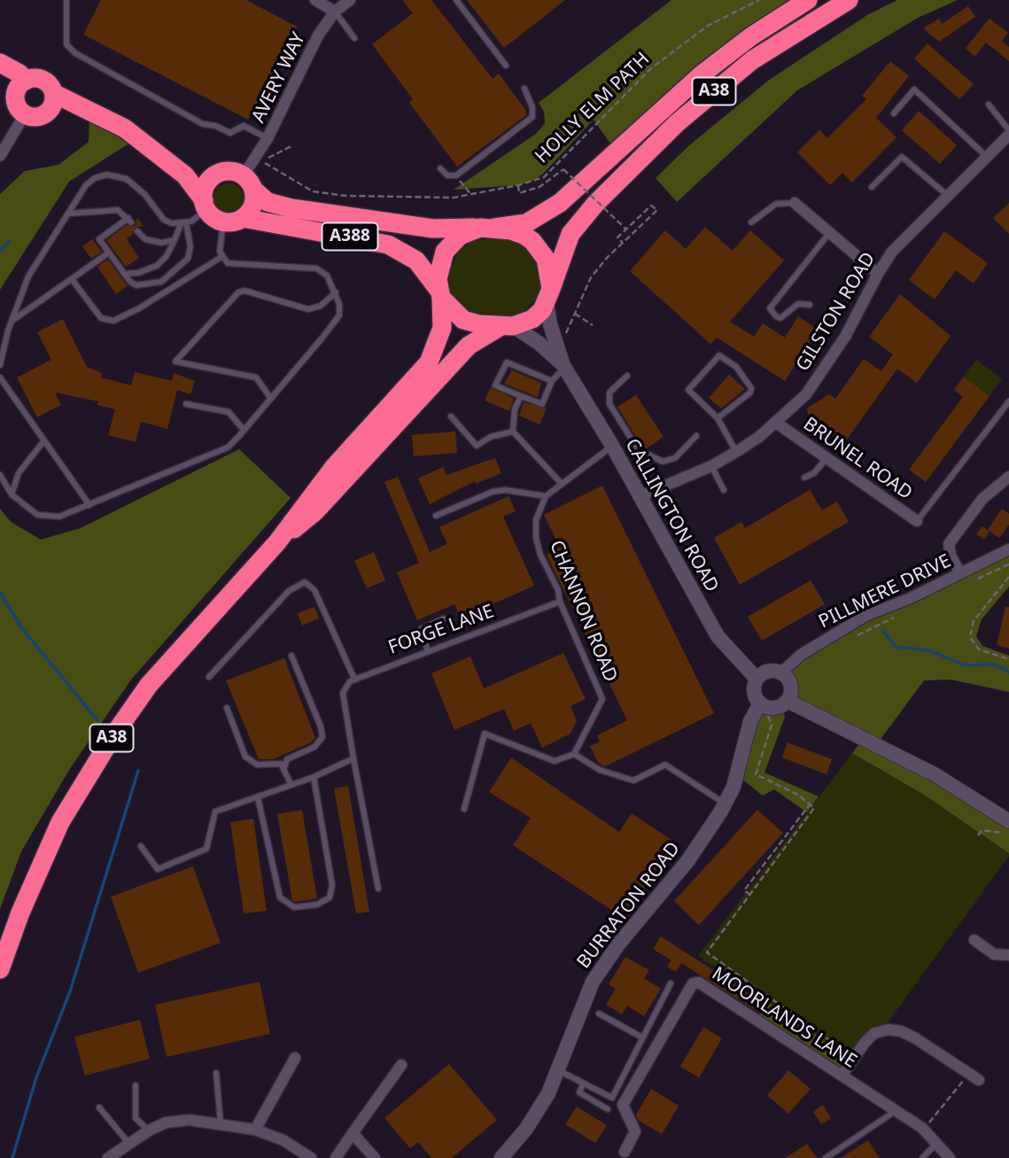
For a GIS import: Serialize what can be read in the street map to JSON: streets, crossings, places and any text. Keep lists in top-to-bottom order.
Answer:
{
  "streets": {
    "highway": ["A38", "A388"],
    "main road": ["CALLINGTON ROAD", "BURRATON ROAD"],
    "street": [
      "AVERY WAY",
      "GILSTON ROAD",
      "BRUNEL ROAD",
      "PILLMERE DRIVE",
      "MOORLANDS LANE"
    ],
    "lane": ["CHANNON ROAD", "FORGE LANE"],
    "path": ["HOLLY ELM PATH"]
  },
  "crossings": [
    ["AVERY WAY", "A388"],
    ["A38", "A388"],
    ["A38", "CALLINGTON ROAD"],
    ["A388", "CALLINGTON ROAD"],
    ["GILSTON ROAD", "BRUNEL ROAD"],
    ["GILSTON ROAD", "CALLINGTON ROAD"],
    ["CALLINGTON ROAD", "PILLMERE DRIVE"],
    ["CALLINGTON ROAD", "BURRATON ROAD"],
    ["PILLMERE DRIVE", "BURRATON ROAD"],
    ["CHANNON ROAD", "FORGE LANE"]
  ]
}
